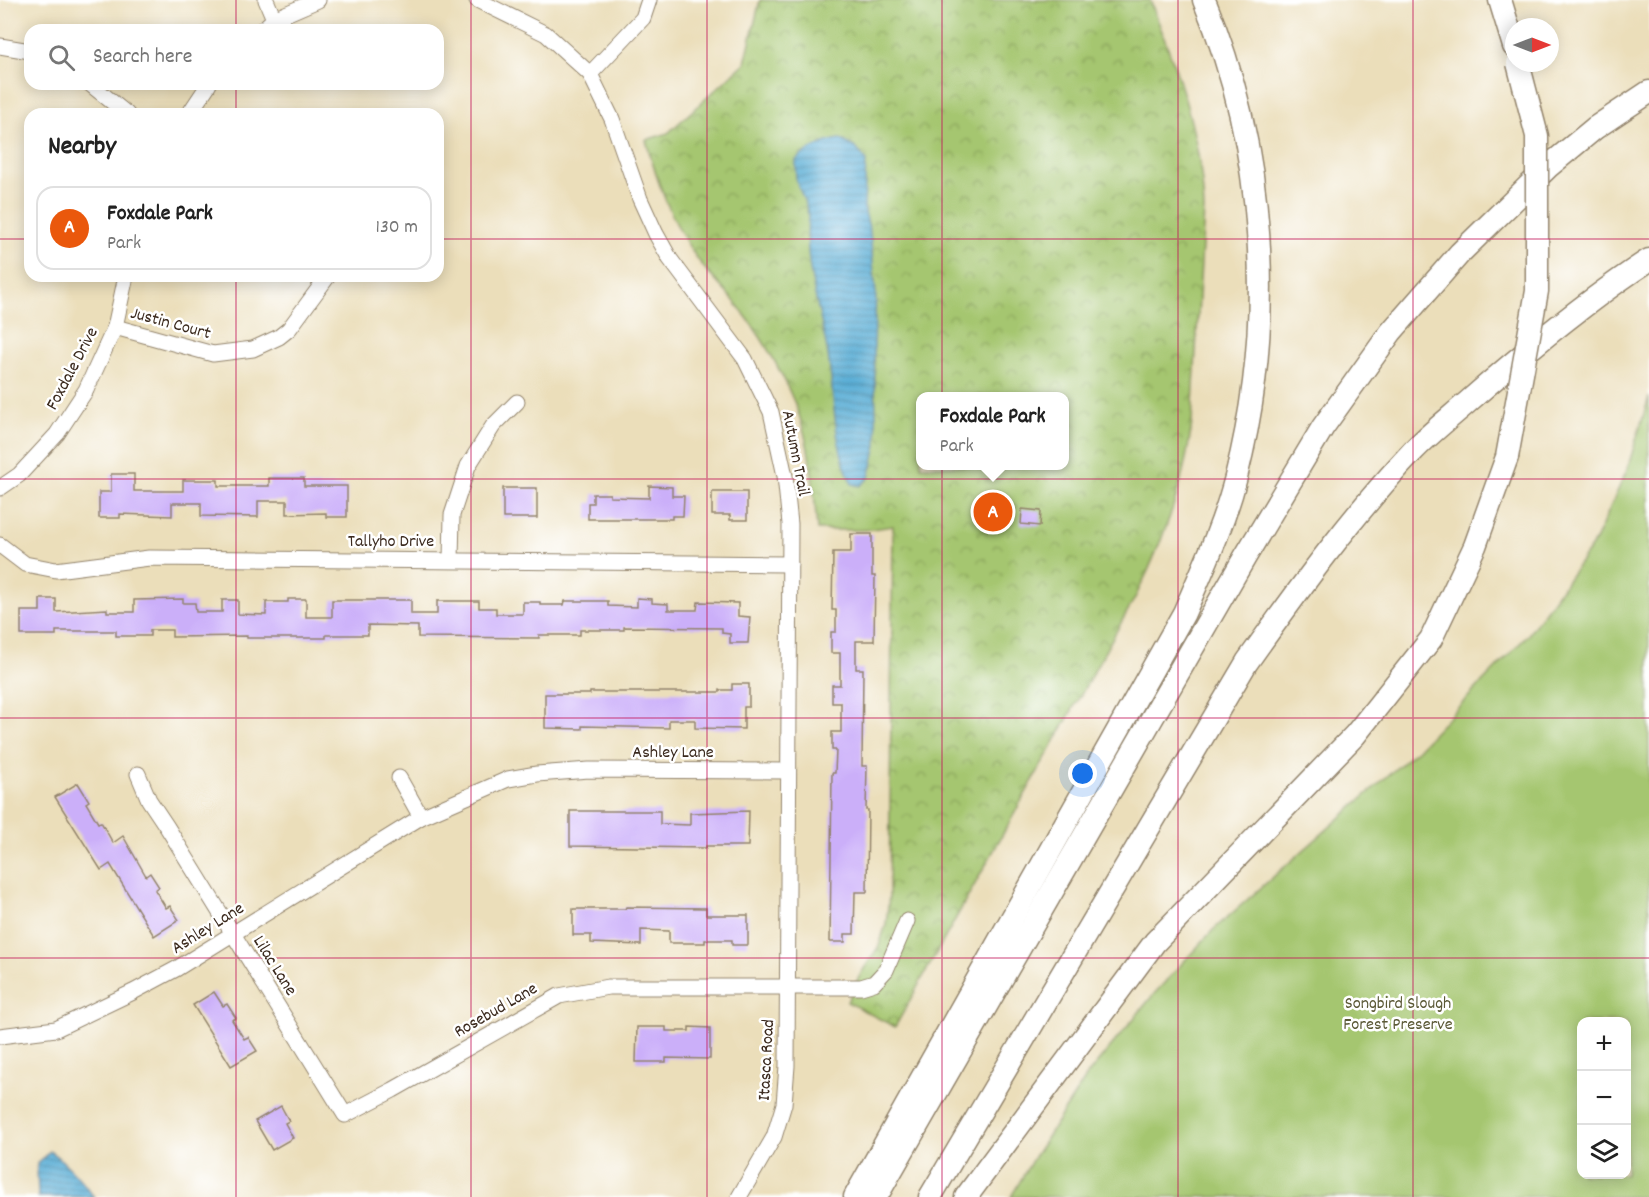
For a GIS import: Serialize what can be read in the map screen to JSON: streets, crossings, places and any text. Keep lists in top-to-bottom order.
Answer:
{
  "streets": {
    "street": [
      "Justin Court",
      "Foxdale Drive",
      "Autumn Trail",
      "Tallyho Drive",
      "Ashley Lane",
      "Lilac Lane",
      "Rosebud Lane",
      "Itasca Road"
    ]
  },
  "crossings": [
    ["Justin Court", "Foxdale Drive"],
    ["Autumn Trail", "Tallyho Drive"],
    ["Autumn Trail", "Ashley Lane"],
    ["Autumn Trail", "Rosebud Lane"],
    ["Autumn Trail", "Itasca Road"],
    ["Ashley Lane", "Lilac Lane"],
    ["Lilac Lane", "Rosebud Lane"],
    ["Rosebud Lane", "Itasca Road"]
  ],
  "parks": ["Songbird Slough Forest Preserve"],
  "north": "right",
  "page": {
    "search": "Search here",
    "heading": "Nearby",
    "list": [
      {
        "mark": "A",
        "name": "Foxdale Park",
        "note": "Park",
        "value": "130 m"
      }
    ],
    "popup": ["Foxdale Park", "Park"],
    "pins": "A",
    "map_buttons": ["+", "−"]
  }
}
